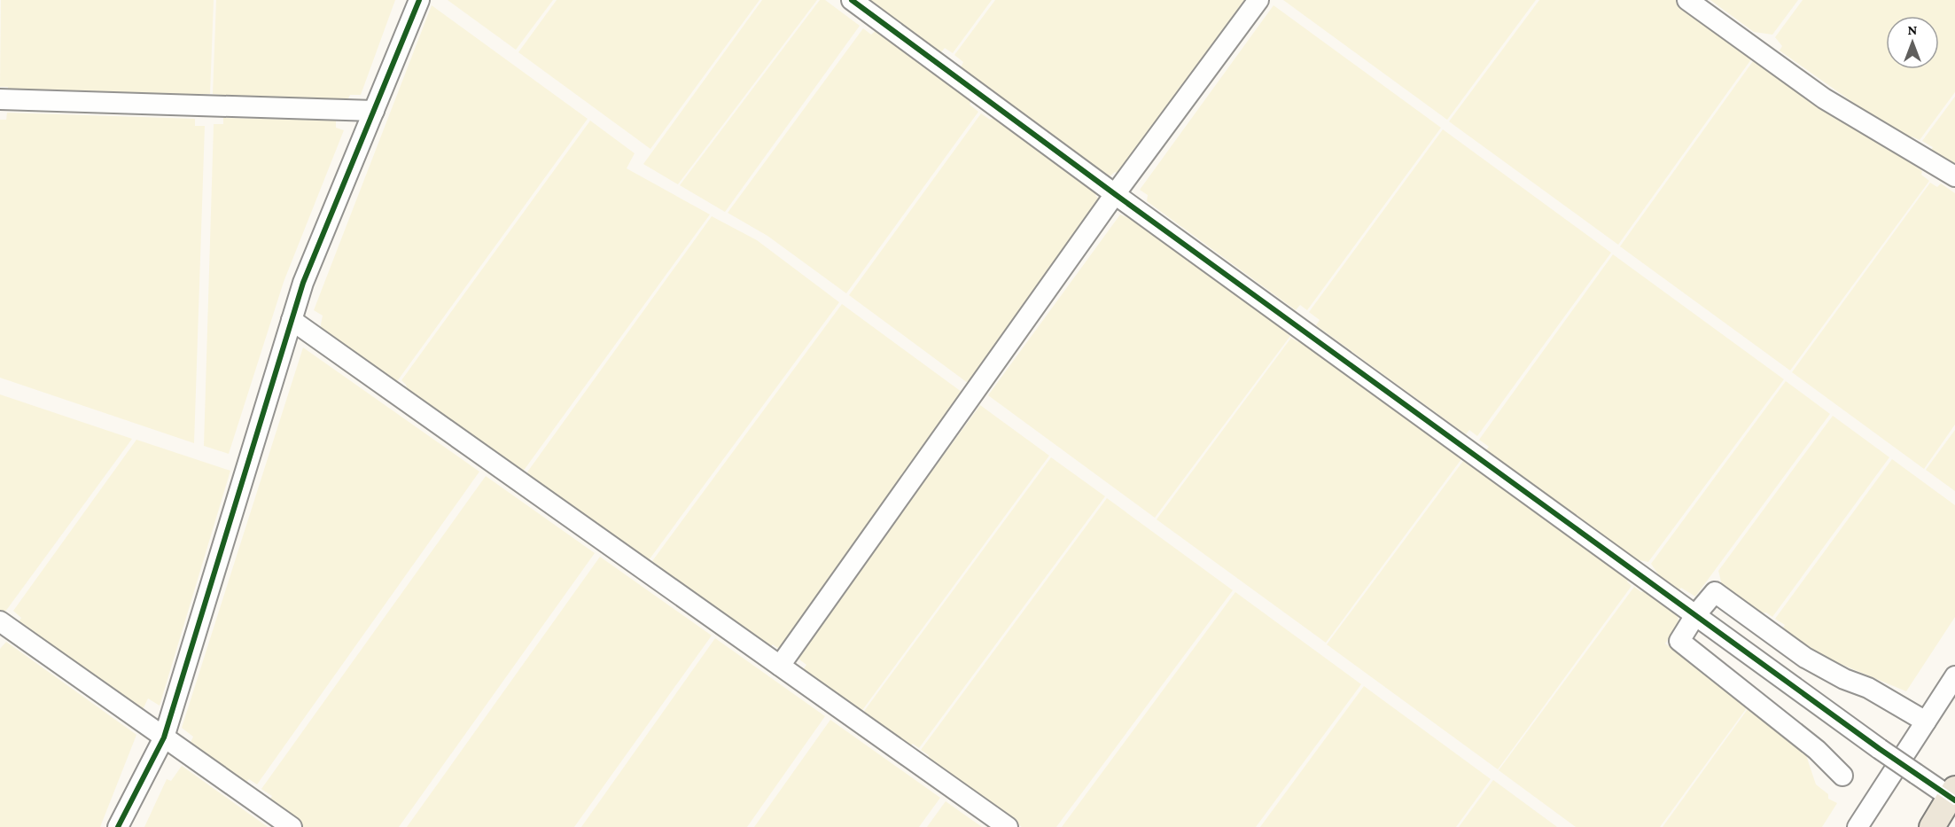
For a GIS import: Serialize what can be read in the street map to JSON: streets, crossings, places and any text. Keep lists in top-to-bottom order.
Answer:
{
  "north": "top"
}
